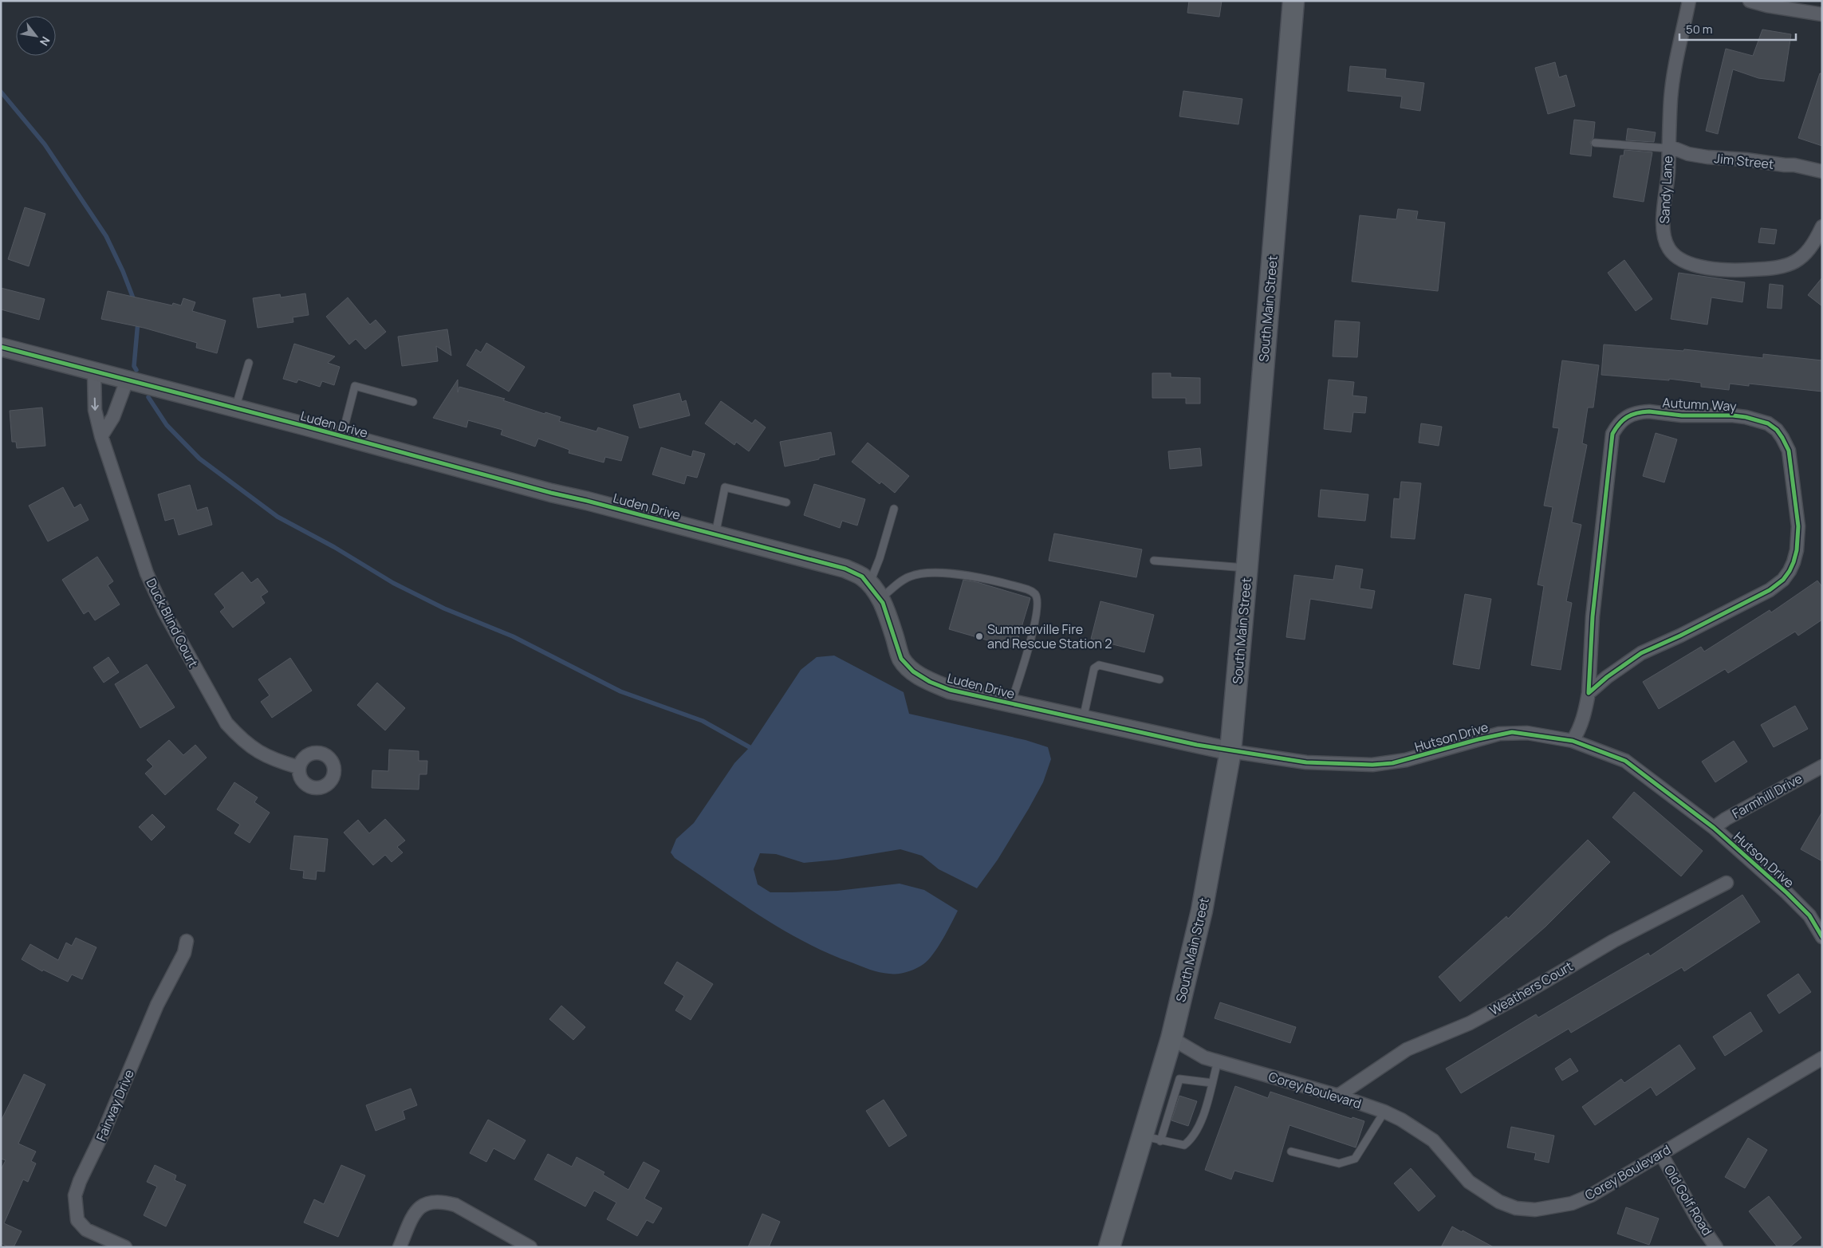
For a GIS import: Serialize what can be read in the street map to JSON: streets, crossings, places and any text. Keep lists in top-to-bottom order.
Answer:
{
  "streets": {
    "main road": ["South Main Street"],
    "street": [
      "Jim Street",
      "Sandy Lane",
      "Autumn Way",
      "Luden Drive",
      "Duck Blind Court",
      "Hutson Drive",
      "Farmhill Drive",
      "Weathers Court",
      "Corey Boulevard",
      "Fairway Drive",
      "Old Golf Road"
    ]
  },
  "crossings": [
    ["Jim Street", "Sandy Lane"],
    ["South Main Street", "Luden Drive"],
    ["South Main Street", "Hutson Drive"],
    ["South Main Street", "Corey Boulevard"],
    ["Autumn Way", "Hutson Drive"],
    ["Luden Drive", "Duck Blind Court"],
    ["Luden Drive", "Hutson Drive"],
    ["Hutson Drive", "Farmhill Drive"],
    ["Weathers Court", "Corey Boulevard"],
    ["Corey Boulevard", "Old Golf Road"]
  ],
  "places": ["Summerville Fire and Rescue Station 2"],
  "scale_bar": "50 m",
  "north": "bottom right"
}
